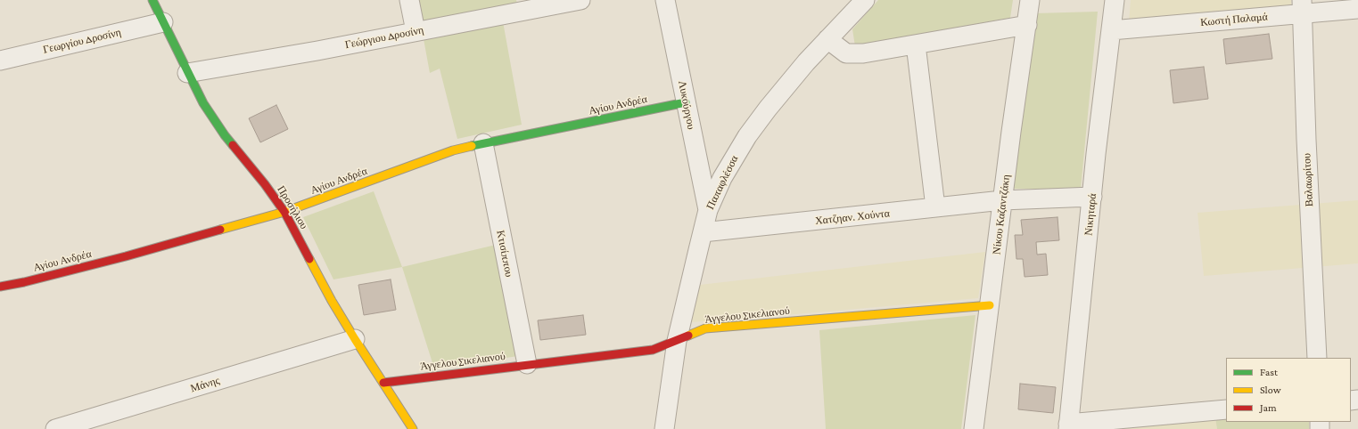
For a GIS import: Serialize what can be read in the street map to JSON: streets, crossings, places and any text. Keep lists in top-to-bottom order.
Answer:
{
  "streets": {
    "street": [
      "Κωστή Παλαμά",
      "Γεώργιου Δροσίνη",
      "Γεωργίου Δροσίνη",
      "Αγίου Ανδρέα",
      "Λυκούργου",
      "Βαλαωρίτου",
      "Παπαφλέσσα",
      "Προσήλιου",
      "Νίκου Καζαντζάκη",
      "Νικηταρά",
      "Χατζηαν. Χούντα",
      "Κτισίππου",
      "Άγγελου Σικελιανού",
      "Μάνης"
    ]
  },
  "crossings": [
    ["Κωστή Παλαμά", "Βαλαωρίτου"],
    ["Κωστή Παλαμά", "Νικηταρά"],
    ["Γεώργιου Δροσίνη", "Προσήλιου"],
    ["Γεωργίου Δροσίνη", "Προσήλιου"],
    ["Αγίου Ανδρέα", "Λυκούργου"],
    ["Αγίου Ανδρέα", "Προσήλιου"],
    ["Αγίου Ανδρέα", "Κτισίππου"],
    ["Λυκούργου", "Παπαφλέσσα"],
    ["Παπαφλέσσα", "Χατζηαν. Χούντα"],
    ["Παπαφλέσσα", "Άγγελου Σικελιανού"],
    ["Προσήλιου", "Άγγελου Σικελιανού"],
    ["Προσήλιου", "Μάνης"],
    ["Νίκου Καζαντζάκη", "Χατζηαν. Χούντα"],
    ["Νίκου Καζαντζάκη", "Άγγελου Σικελιανού"],
    ["Νικηταρά", "Χατζηαν. Χούντα"],
    ["Κτισίππου", "Άγγελου Σικελιανού"]
  ],
  "legend": ["Fast", "Slow", "Jam"]
}
